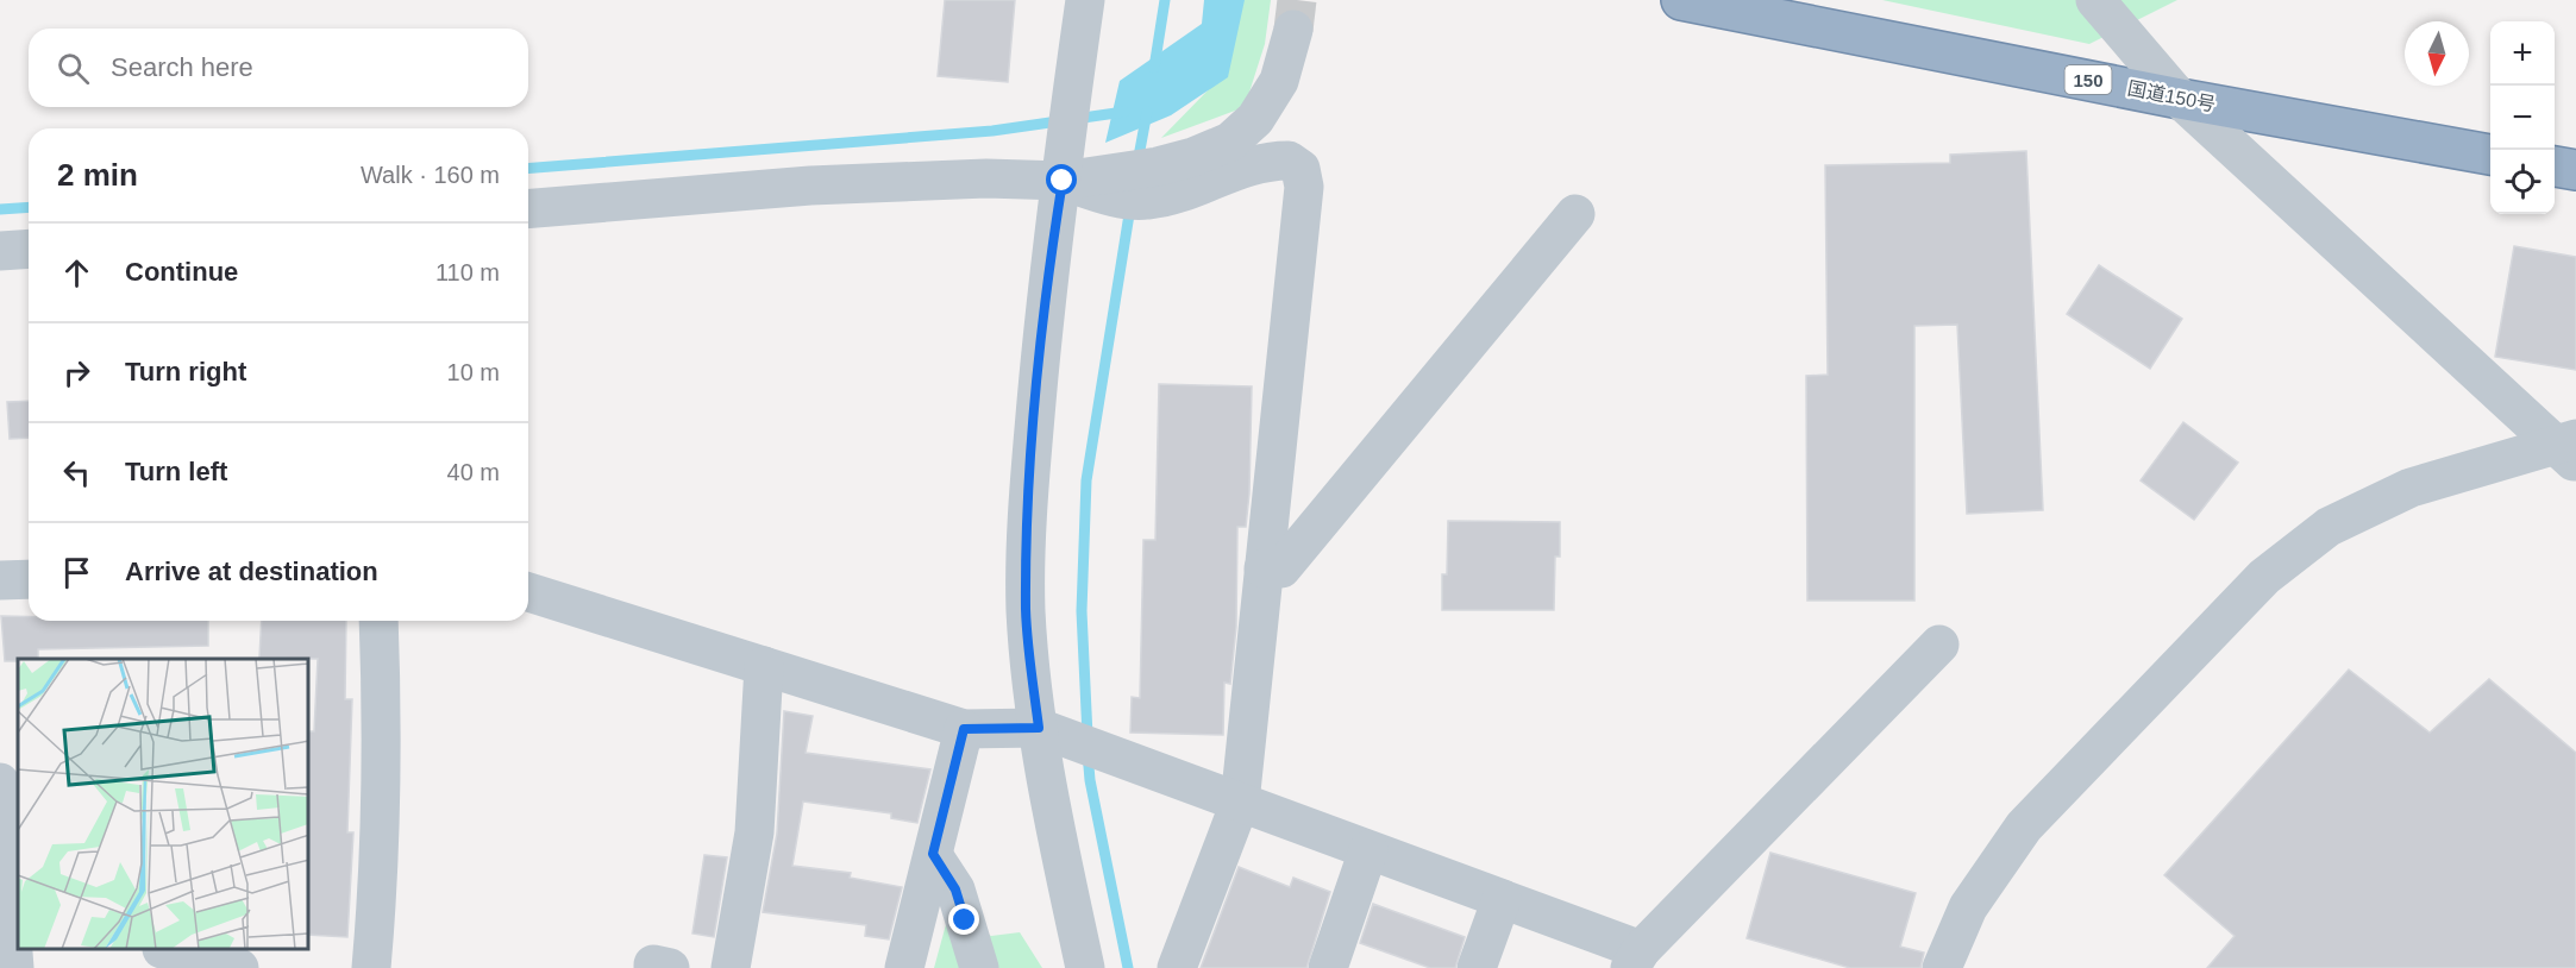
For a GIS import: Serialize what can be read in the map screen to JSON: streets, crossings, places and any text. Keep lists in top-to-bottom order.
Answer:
{
  "streets": {
    "highway": ["150", "国道150号"]
  },
  "north": "bottom",
  "page": {
    "map_buttons": ["+", "−"],
    "search": "Search here",
    "heading": ["2 min", "Walk · 160 m"],
    "list": [
      ["Continue", "110 m"],
      ["Turn right", "10 m"],
      ["Turn left", "40 m"],
      "Arrive at destination"
    ]
  }
}
